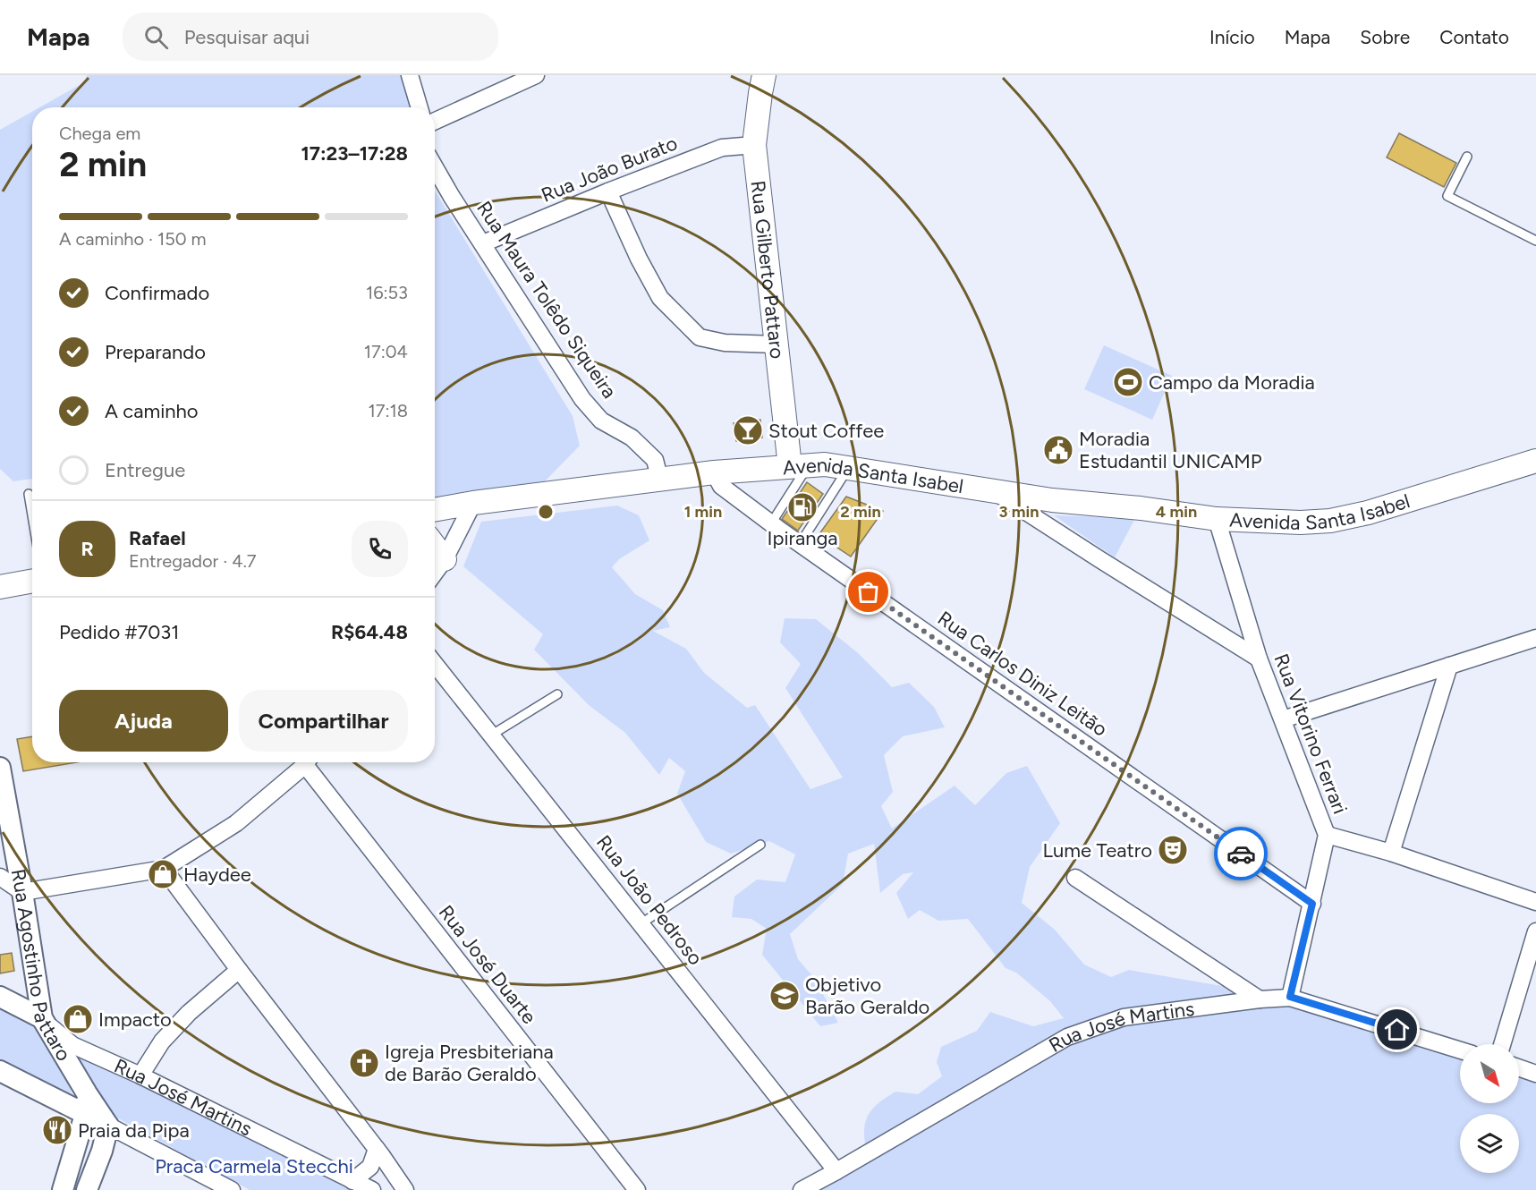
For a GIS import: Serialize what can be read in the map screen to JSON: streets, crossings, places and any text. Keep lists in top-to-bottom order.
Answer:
{
  "streets": {
    "main road": ["Rua Gilberto Pattaro", "Avenida Santa Isabel"],
    "street": [
      "Rua João Burato",
      "Rua Maura Tolêdo Siqueira",
      "Rua Carlos Diniz Leitão",
      "Rua Vitorino Ferrari",
      "Rua João Pedroso",
      "Rua Agostinho Pattaro",
      "Rua José Duarte",
      "Rua José Martins"
    ]
  },
  "crossings": [
    ["Rua João Burato", "Rua Gilberto Pattaro"],
    ["Rua João Burato", "Rua Maura Tolêdo Siqueira"],
    ["Rua Gilberto Pattaro", "Avenida Santa Isabel"],
    ["Rua Maura Tolêdo Siqueira", "Avenida Santa Isabel"],
    ["Avenida Santa Isabel", "Rua Carlos Diniz Leitão"],
    ["Avenida Santa Isabel", "Rua Vitorino Ferrari"],
    ["Rua Carlos Diniz Leitão", "Rua Vitorino Ferrari"],
    ["Rua Vitorino Ferrari", "Rua José Martins"],
    ["Rua João Pedroso", "Rua José Martins"],
    ["Rua Agostinho Pattaro", "Rua José Martins"]
  ],
  "parks": ["Praca Carmela Stecchi"],
  "places": {
    "sports": ["Campo da Moradia"],
    "bar": ["Stout Coffee"],
    "public building": ["Moradia Estudantil UNICAMP"],
    "fuel station": ["Ipiranga"],
    "theatre": ["Lume Teatro"],
    "shop": ["Haydee", "Impacto"],
    "school or university": ["Objetivo Barão Geraldo"],
    "church": ["Igreja Presbiteriana de Barão Geraldo"],
    "restaurant": ["Praia da Pipa"]
  },
  "north": "bottom right",
  "page": {
    "header": "Mapa",
    "search": "Pesquisar aqui",
    "nav": [
      "Início",
      "Mapa",
      "Sobre",
      "Contato"
    ],
    "heading": ["2 min", "Chega em", "17:23–17:28"],
    "panel": [
      "Rafael",
      "Entregador · 4.7",
      "Pedido #7031",
      "R$64.48"
    ],
    "bar": "A caminho · 150 m",
    "list": [
      ["Confirmado", "16:53"],
      ["Preparando", "17:04"],
      ["A caminho", "17:18"],
      "Entregue"
    ],
    "round": "R",
    "buttons": ["Ajuda", "Compartilhar"]
  },
  "rings": [
    "1 min",
    "2 min",
    "3 min",
    "4 min"
  ]
}
